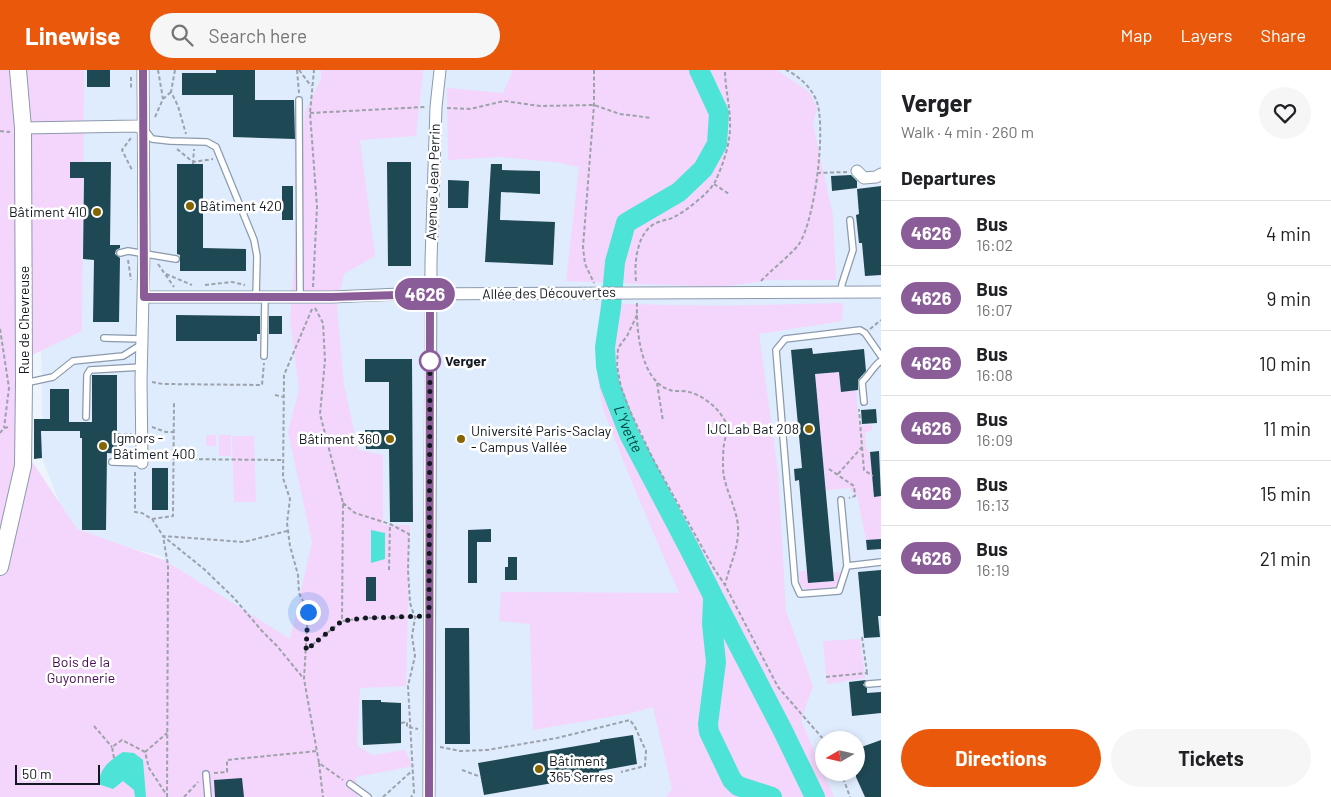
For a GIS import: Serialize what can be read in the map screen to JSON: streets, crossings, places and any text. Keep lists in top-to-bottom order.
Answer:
{
  "streets": {
    "street": ["Avenue Jean Perrin", "Allée des Découvertes", "Rue de Chevreuse"]
  },
  "crossings": [
    ["Avenue Jean Perrin", "Allée des Découvertes"]
  ],
  "water": ["L'Yvette"],
  "parks": ["Bois de la Guyonnerie"],
  "places": [
    "Bâtiment 420",
    "Bâtiment 410",
    "Verger",
    "IJCLab Bat 208",
    "Bâtiment 360",
    "Université Paris-Saclay - Campus Vallée",
    "Igmors - Bâtiment 400",
    "Bâtiment 365 Serres"
  ],
  "lines": ["bus line 4626"],
  "scale_bar": "50 m",
  "north": "left",
  "page": {
    "header": "Linewise",
    "search": "Search here",
    "nav": ["Map", "Layers", "Share"],
    "on_map": "4626",
    "heading": [
      ["Verger", "Walk · 4 min · 260 m"],
      "Departures"
    ],
    "list": [
      {
        "mark": "4626",
        "name": "Bus",
        "note": "16:02",
        "value": "4 min"
      },
      {
        "mark": "4626",
        "name": "Bus",
        "note": "16:07",
        "value": "9 min"
      },
      {
        "mark": "4626",
        "name": "Bus",
        "note": "16:08",
        "value": "10 min"
      },
      {
        "mark": "4626",
        "name": "Bus",
        "note": "16:09",
        "value": "11 min"
      },
      {
        "mark": "4626",
        "name": "Bus",
        "note": "16:13",
        "value": "15 min"
      },
      {
        "mark": "4626",
        "name": "Bus",
        "note": "16:19",
        "value": "21 min"
      }
    ],
    "buttons": ["Directions", "Tickets"],
    "scale": "50 m"
  }
}
